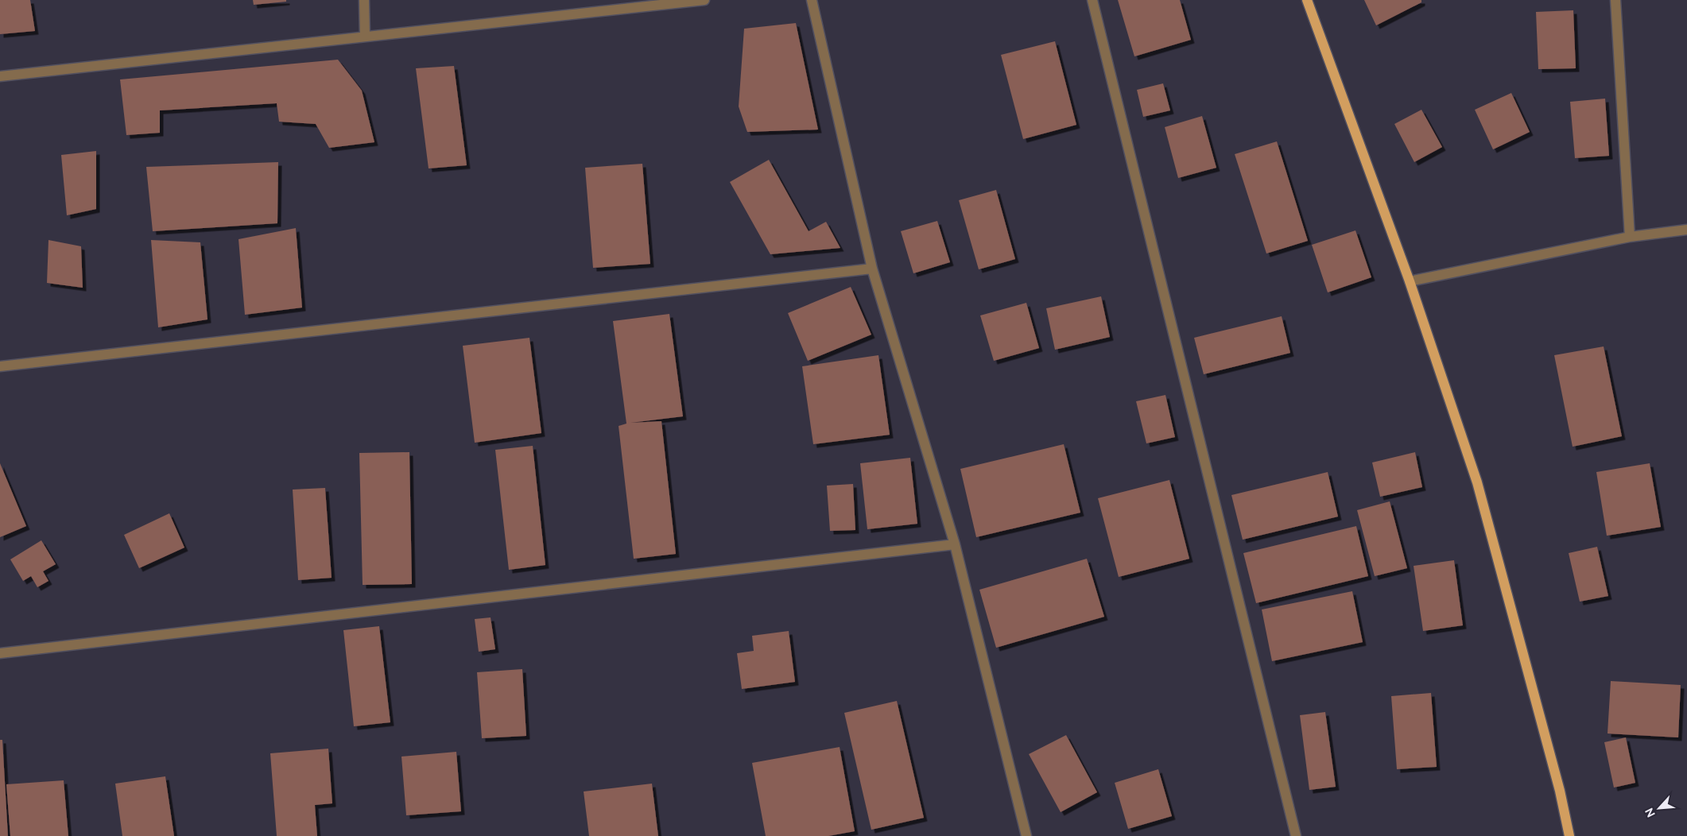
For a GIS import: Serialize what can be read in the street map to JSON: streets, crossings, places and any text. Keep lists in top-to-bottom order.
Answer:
{
  "north": "bottom left"
}
